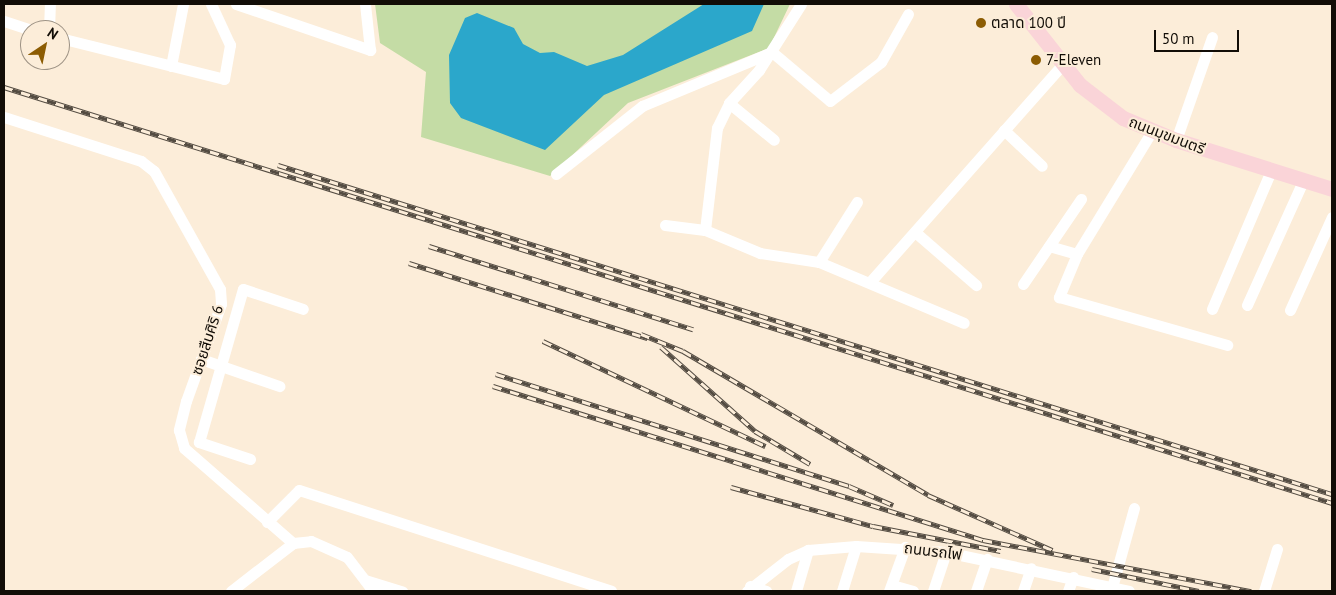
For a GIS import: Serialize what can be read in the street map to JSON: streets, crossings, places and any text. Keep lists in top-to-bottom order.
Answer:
{
  "streets": {
    "main road": ["ถนนมุขมนตรี"],
    "street": ["ซอยสืบศิริ 6", "ถนนรถไฟ"]
  },
  "places": ["ตลาด 100 ปี", "7-Eleven"],
  "scale_bar": "50 m",
  "north": "top right"
}
